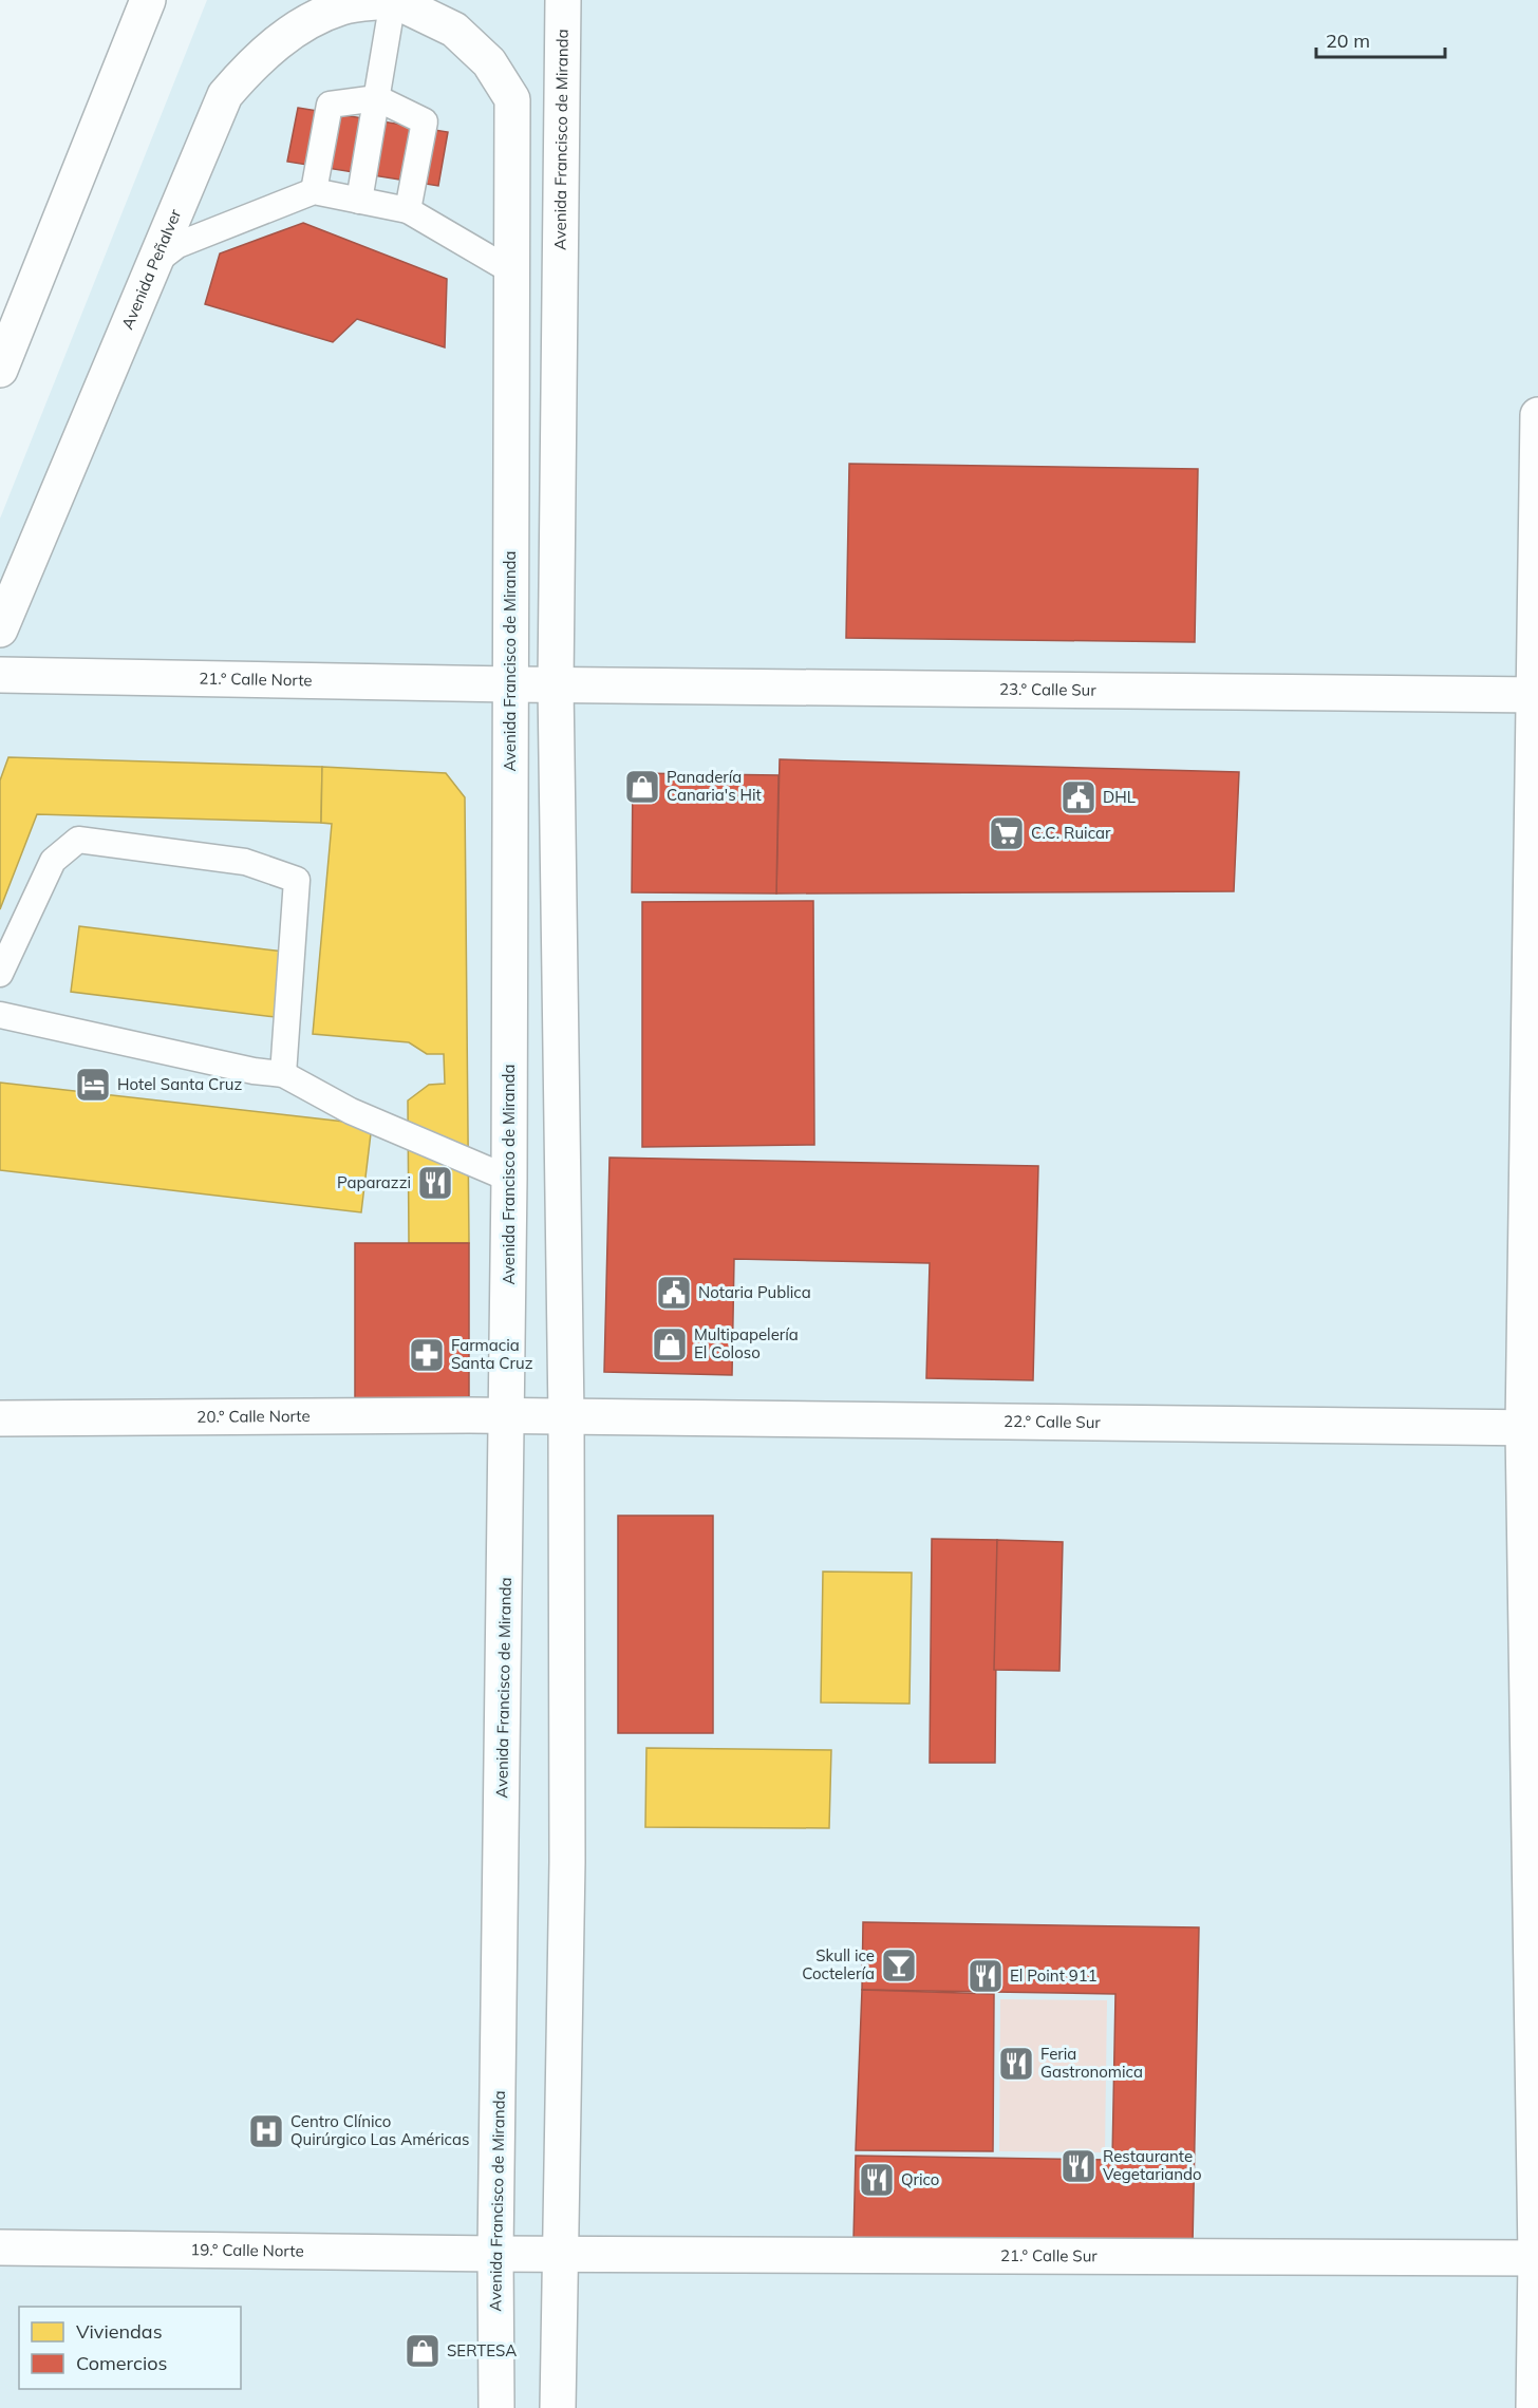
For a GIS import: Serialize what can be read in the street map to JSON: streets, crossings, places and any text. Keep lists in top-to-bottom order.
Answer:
{
  "streets": {
    "street": [
      "Avenida Francisco de Miranda",
      "Avenida Peñalver",
      "21.° Calle Norte",
      "23.° Calle Sur",
      "20.° Calle Norte",
      "22.° Calle Sur",
      "19.° Calle Norte",
      "21.° Calle Sur"
    ]
  },
  "crossings": [
    ["Avenida Francisco de Miranda", "Avenida Peñalver"],
    ["Avenida Francisco de Miranda", "21.° Calle Norte"],
    ["Avenida Francisco de Miranda", "23.° Calle Sur"],
    ["Avenida Francisco de Miranda", "20.° Calle Norte"],
    ["Avenida Francisco de Miranda", "22.° Calle Sur"],
    ["Avenida Francisco de Miranda", "19.° Calle Norte"],
    ["Avenida Francisco de Miranda", "21.° Calle Sur"],
    ["21.° Calle Norte", "23.° Calle Sur"],
    ["20.° Calle Norte", "22.° Calle Sur"],
    ["19.° Calle Norte", "21.° Calle Sur"]
  ],
  "places": {
    "shop": ["Panadería Canaria's Hit", "Multipapelería El Coloso", "SERTESA"],
    "public building": ["DHL", "Notaria Publica"],
    "supermarket": ["C.C. Ruicar"],
    "hotel": ["Hotel Santa Cruz"],
    "restaurant": [
      "Paparazzi",
      "El Point 911",
      "Feria Gastronomica",
      "Restaurante Vegetariando",
      "Qrico"
    ],
    "pharmacy": ["Farmacia Santa Cruz"],
    "bar": ["Skull ice Coctelería"],
    "hospital": ["Centro Clínico Quirúrgico Las Américas"]
  },
  "legend": ["Viviendas", "Comercios"],
  "scale_bar": "20 m"
}
